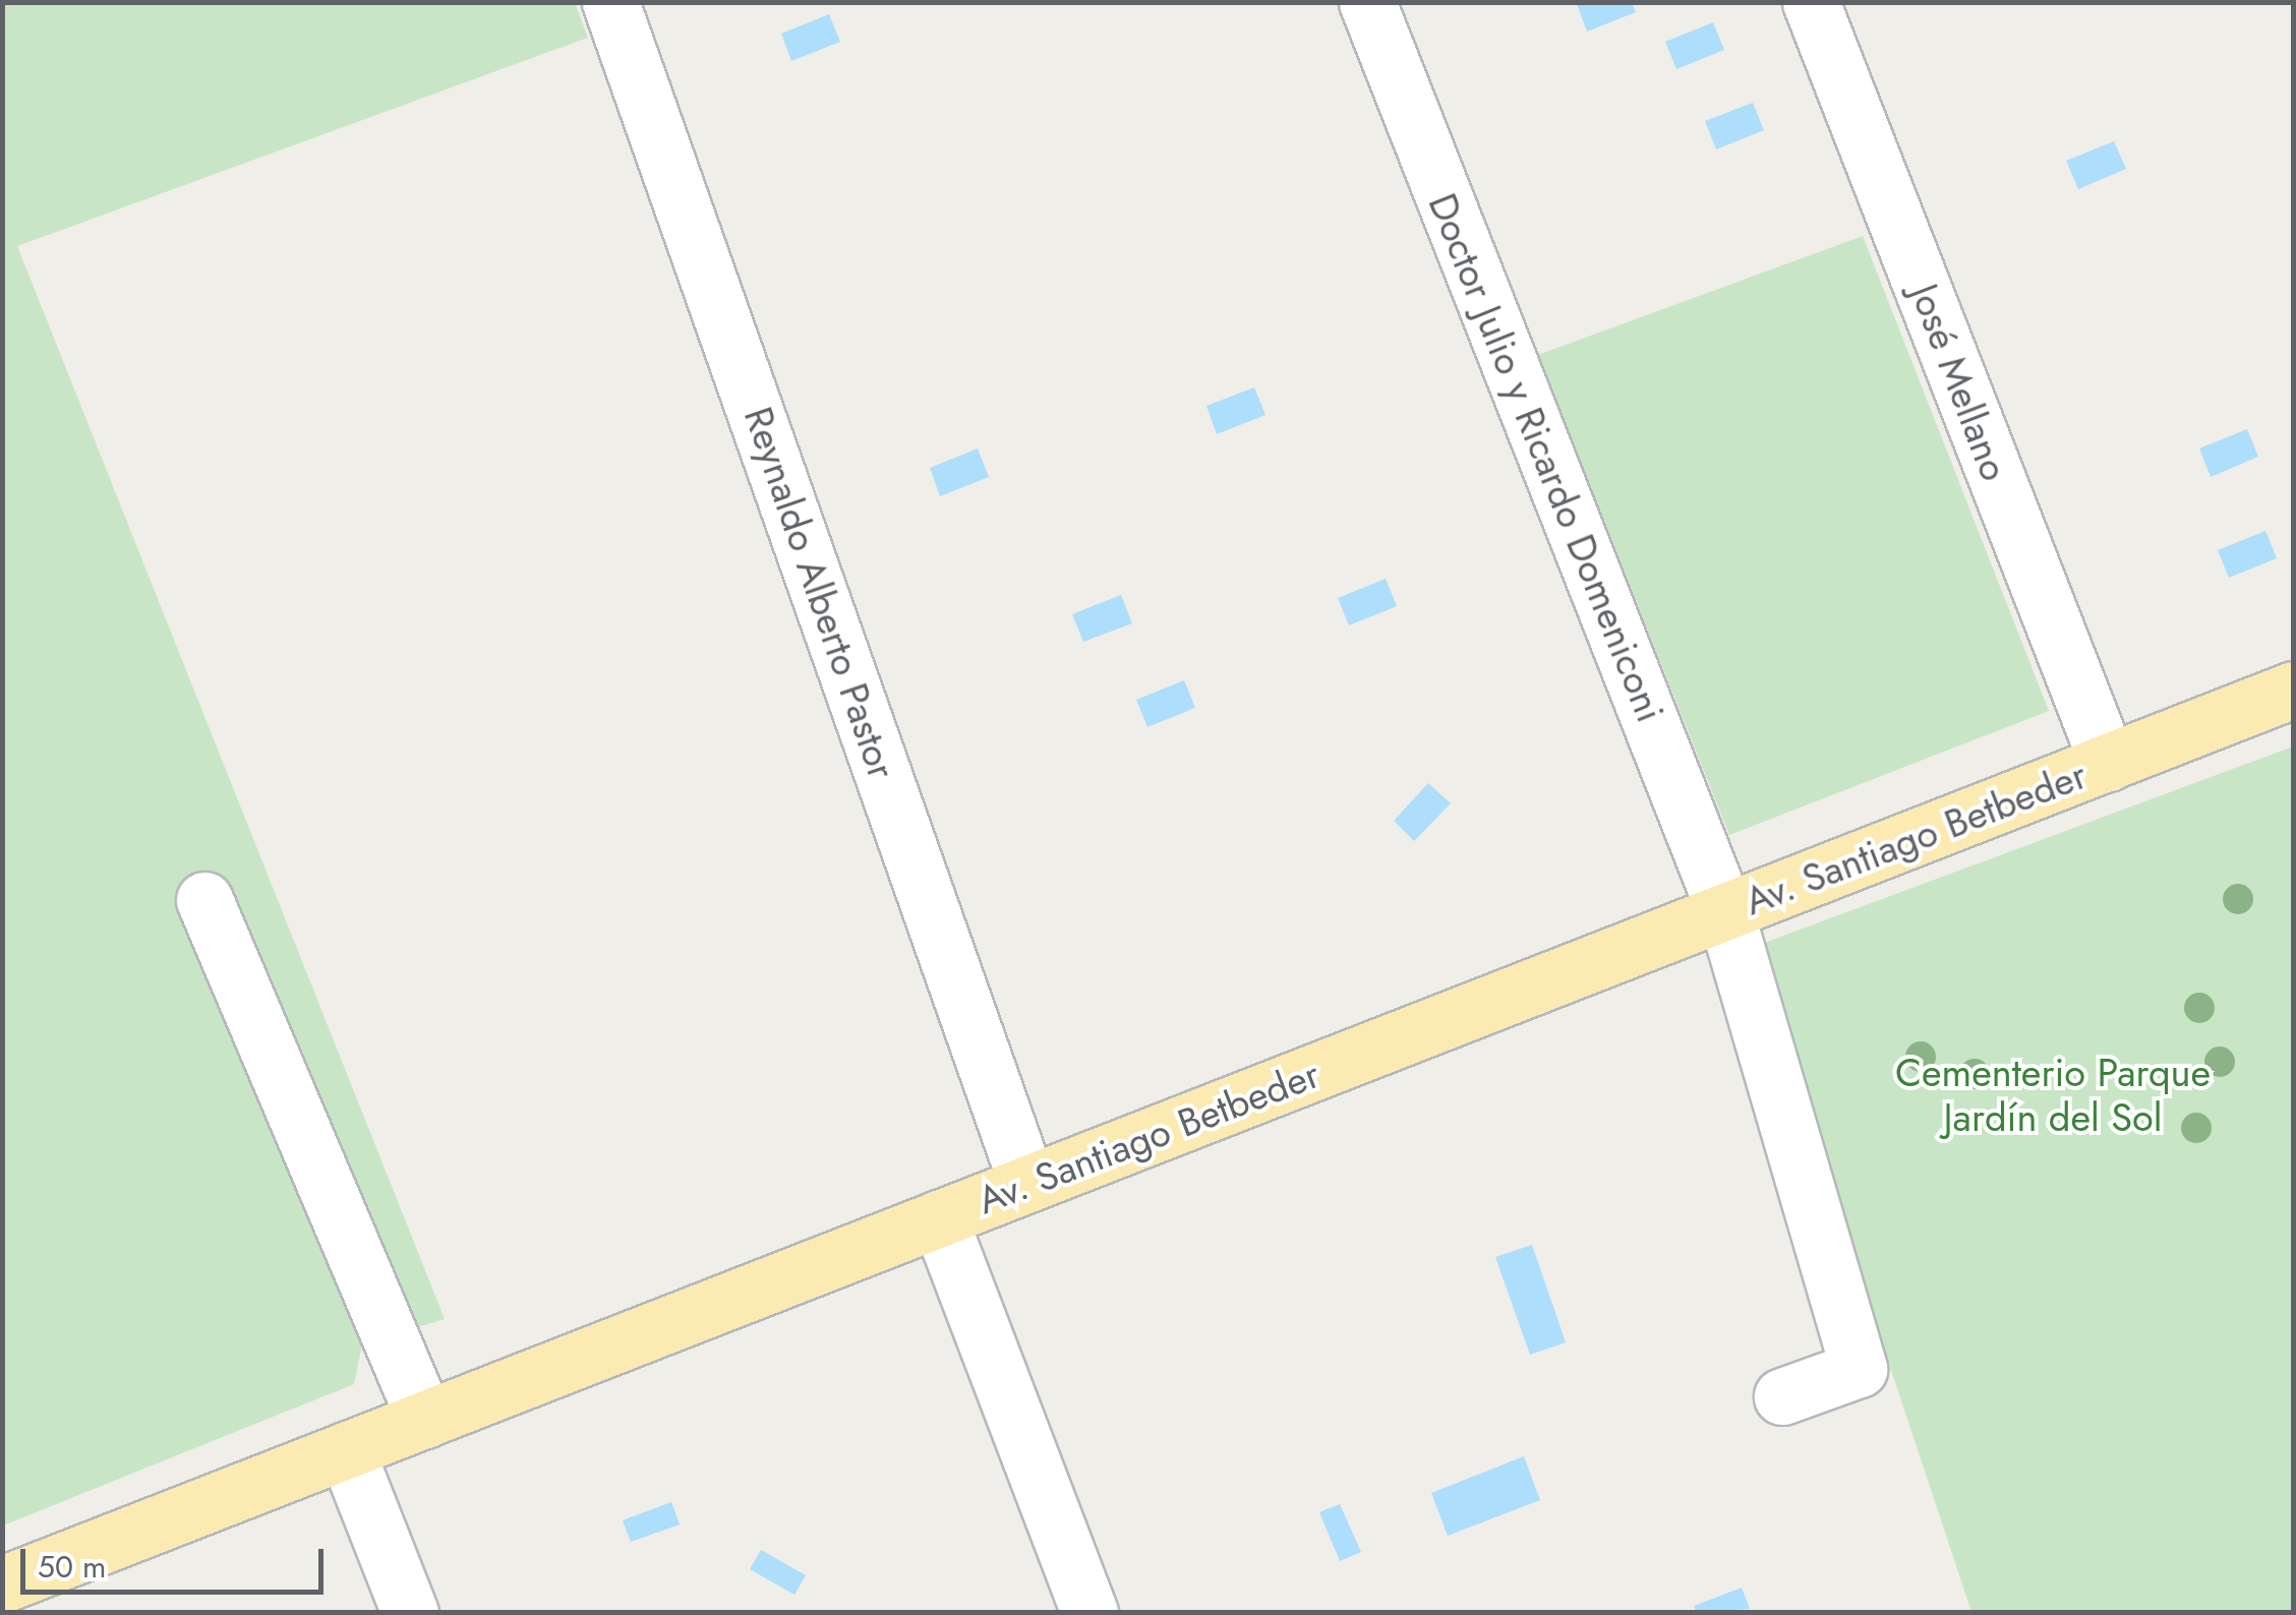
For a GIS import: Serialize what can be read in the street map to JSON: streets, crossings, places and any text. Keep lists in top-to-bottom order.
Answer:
{
  "streets": {
    "main road": ["Av. Santiago Betbeder"],
    "street": ["José Mellano", "Doctor Julio y Ricardo Domeniconi", "Reynaldo Alberto Pastor"]
  },
  "crossings": [
    ["José Mellano", "Av. Santiago Betbeder"],
    ["Doctor Julio y Ricardo Domeniconi", "Av. Santiago Betbeder"],
    ["Reynaldo Alberto Pastor", "Av. Santiago Betbeder"]
  ],
  "parks": ["Cementerio Parque Jardín del Sol"],
  "scale_bar": "50 m"
}
